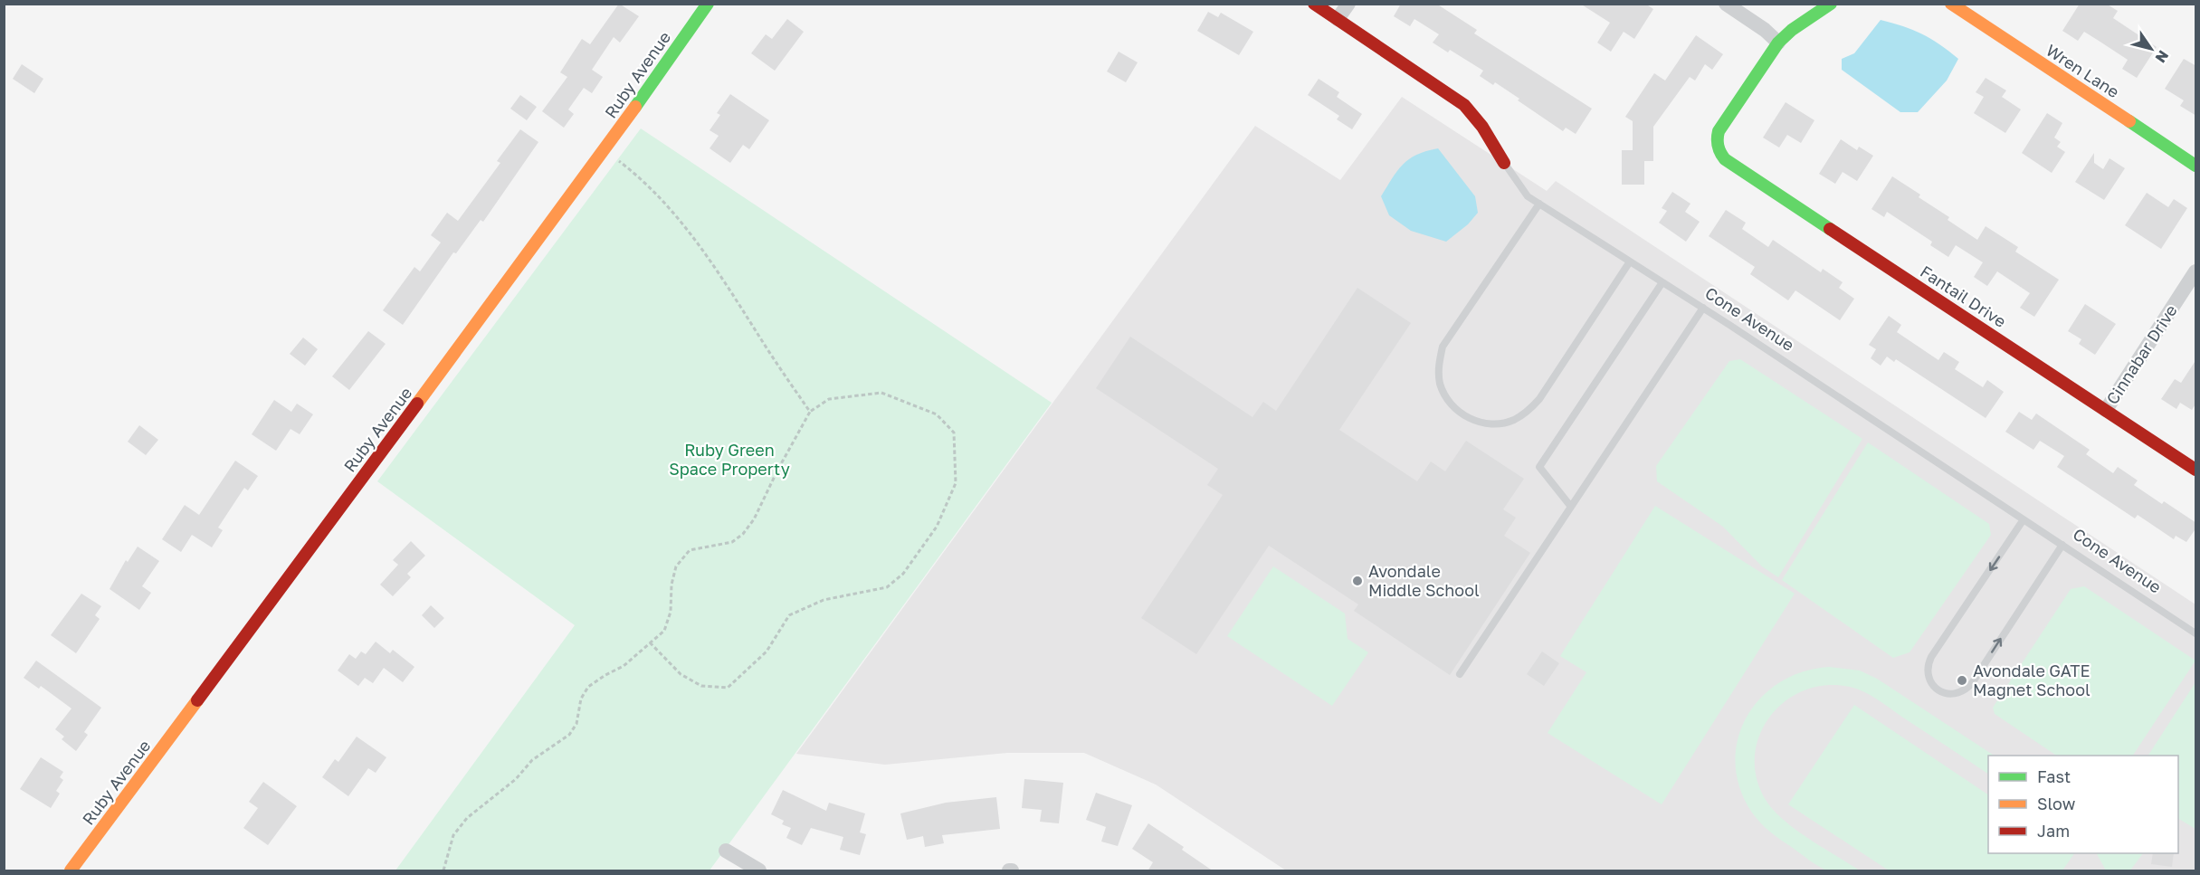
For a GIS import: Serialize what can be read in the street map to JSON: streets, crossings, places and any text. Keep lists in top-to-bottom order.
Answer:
{
  "streets": {
    "street": [
      "Wren Lane",
      "Ruby Avenue",
      "Fantail Drive",
      "Cone Avenue",
      "Cinnabar Drive"
    ]
  },
  "crossings": [
    ["Fantail Drive", "Cinnabar Drive"]
  ],
  "parks": ["Ruby Green Space Property"],
  "places": ["Avondale Middle School", "Avondale GATE Magnet School"],
  "legend": ["Fast", "Slow", "Jam"],
  "north": "bottom right"
}
